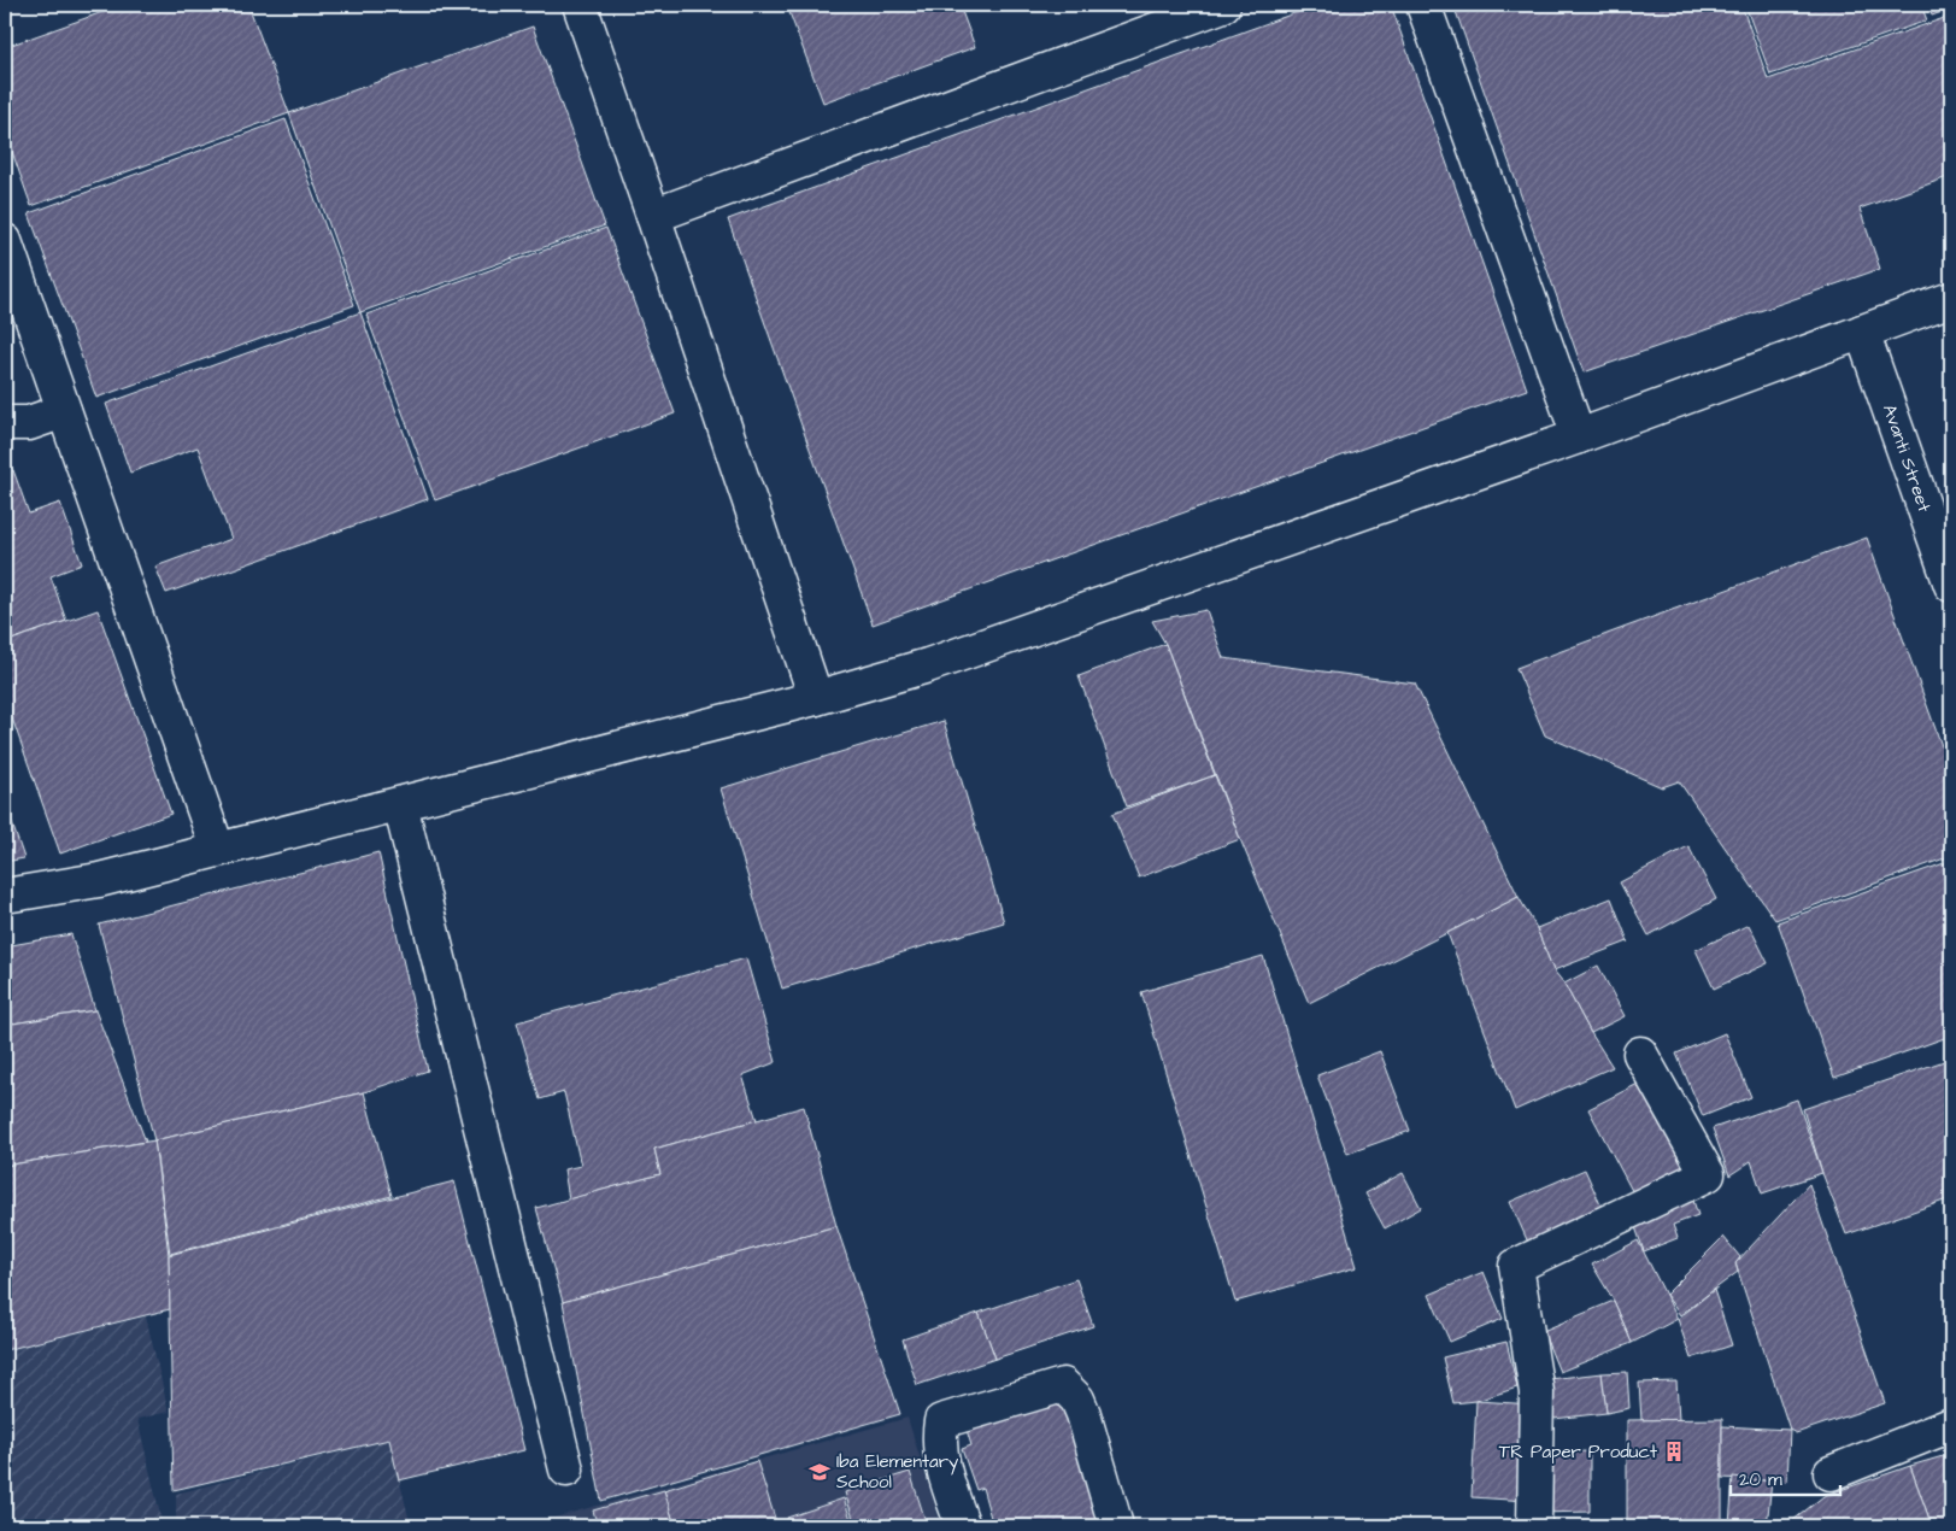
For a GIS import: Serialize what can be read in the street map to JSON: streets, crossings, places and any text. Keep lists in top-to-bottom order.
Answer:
{
  "streets": {
    "street": ["Avanti Street"]
  },
  "places": {
    "building": ["TR Paper Product"],
    "school or university": ["Iba Elementary School"]
  },
  "scale_bar": "20 m"
}
